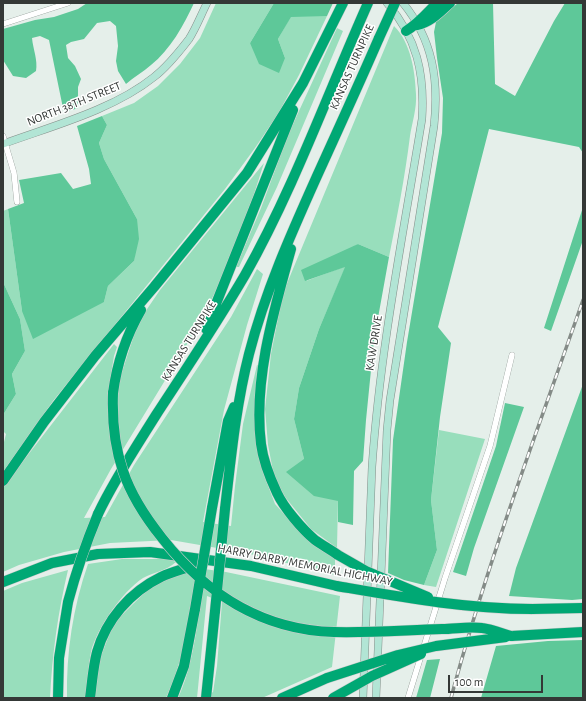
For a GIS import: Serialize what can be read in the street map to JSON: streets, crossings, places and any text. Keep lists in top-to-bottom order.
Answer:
{
  "streets": {
    "highway": ["KANSAS TURNPIKE", "HARRY DARBY MEMORIAL HIGHWAY"],
    "main road": ["NORTH 38TH STREET", "KAW DRIVE"]
  },
  "scale_bar": "100 m"
}
